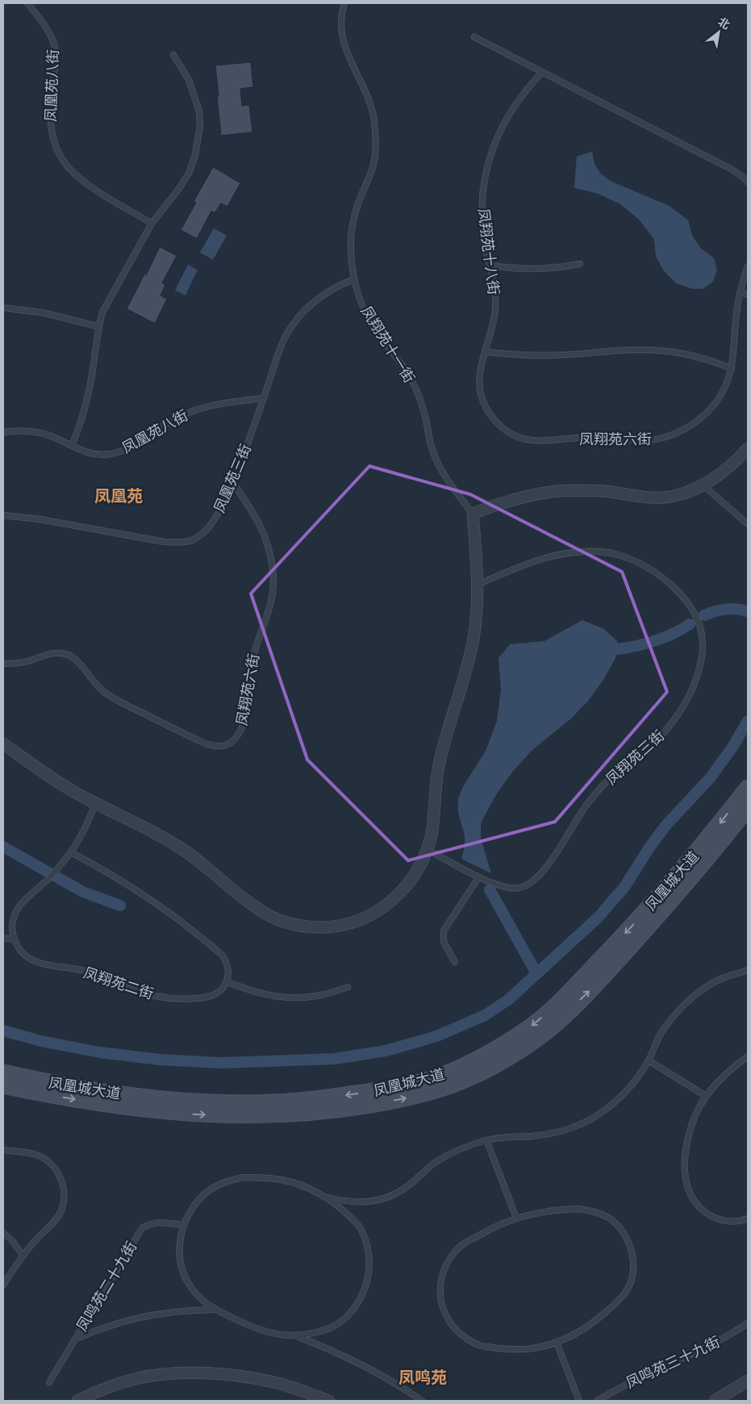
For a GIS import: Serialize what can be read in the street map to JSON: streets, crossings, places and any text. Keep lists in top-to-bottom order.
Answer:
{
  "streets": {
    "main road": ["凤凰城大道"],
    "lane": [
      "凤凰苑八街",
      "凤翔苑十八街",
      "凤翔苑十一街",
      "凤翔苑六街",
      "凤凰苑三街",
      "凤翔苑三街",
      "凤翔苑二街",
      "凤鸣苑二十九街",
      "凤鸣苑三十九街"
    ]
  },
  "crossings": [
    ["凤凰苑八街", "凤凰苑三街"],
    ["凤翔苑十八街", "凤翔苑六街"],
    ["凤翔苑十一街", "凤凰苑三街"],
    ["凤翔苑六街", "凤凰苑三街"]
  ],
  "districts": ["凤凰苑", "凤鸣苑"],
  "north": "top right"
}
